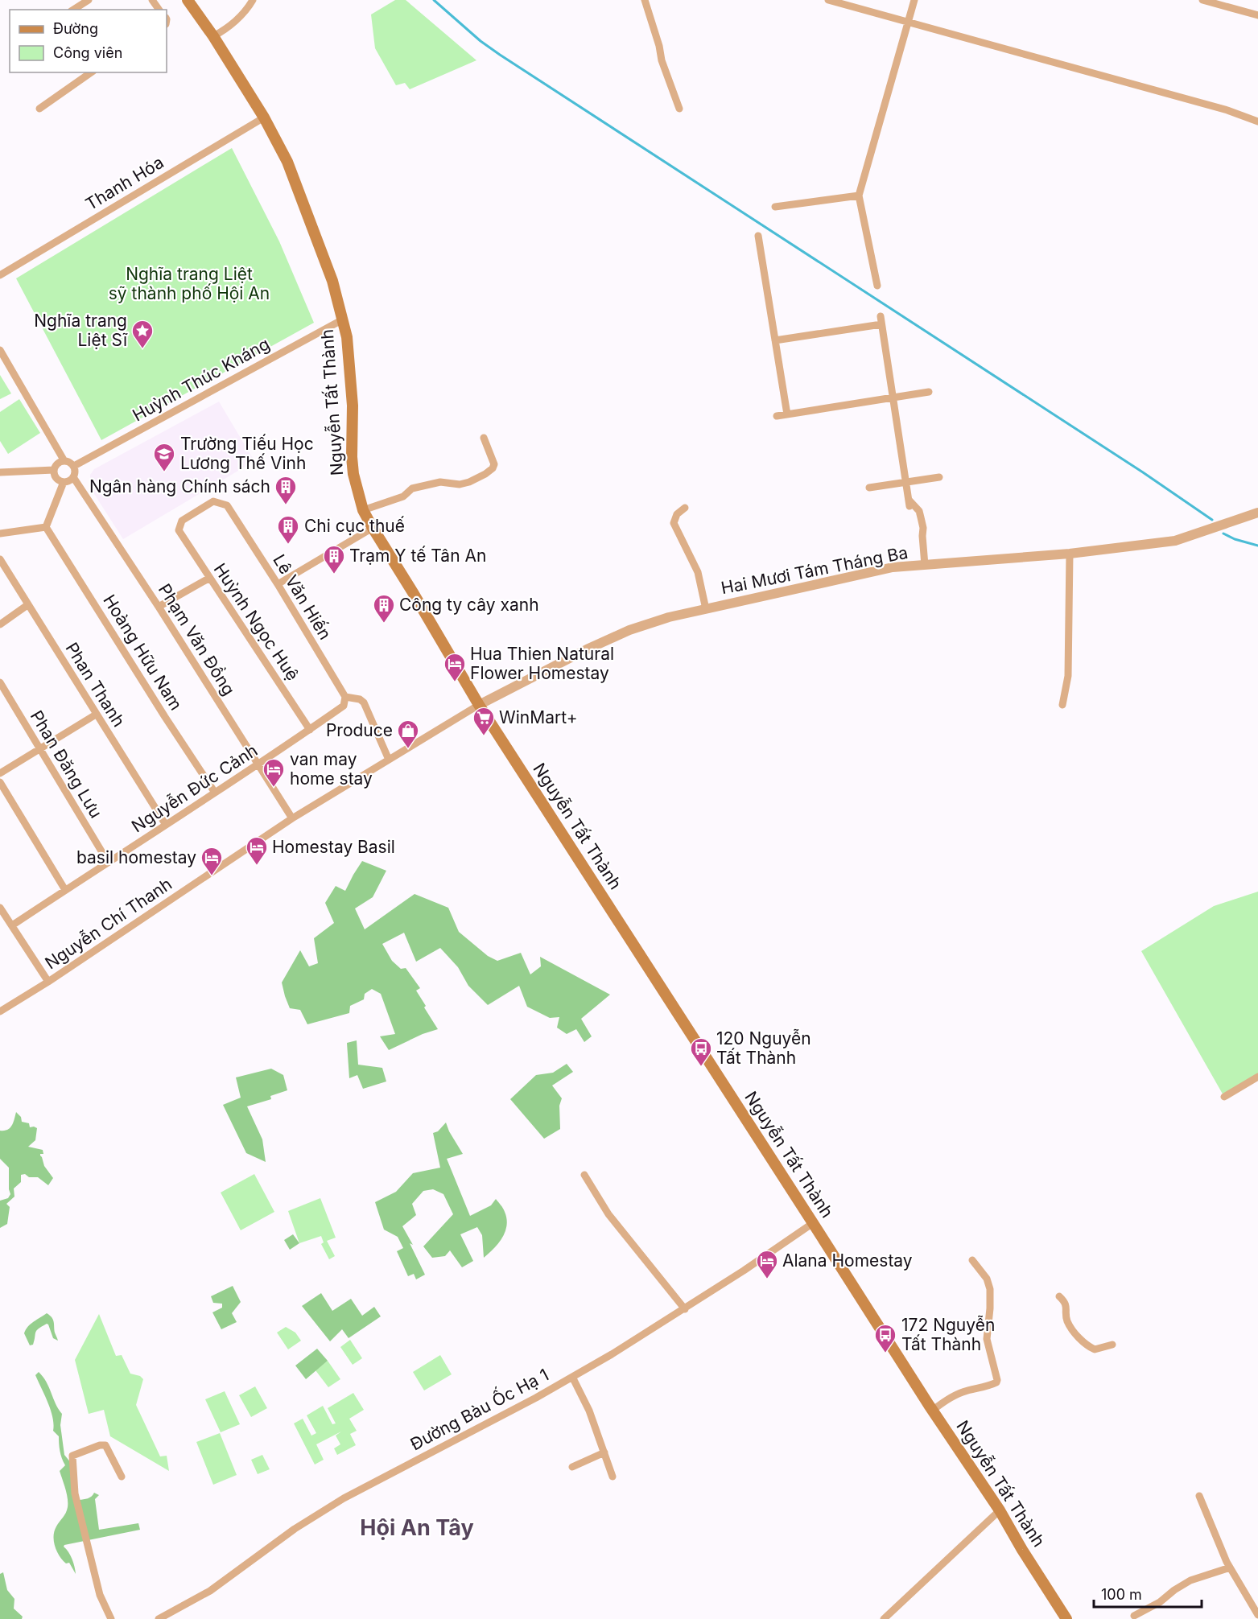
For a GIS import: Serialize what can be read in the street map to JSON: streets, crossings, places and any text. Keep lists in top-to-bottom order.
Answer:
{
  "streets": {
    "main road": ["Nguyễn Tất Thành"],
    "street": [
      "Thanh Hóa",
      "Huỳnh Thúc Kháng",
      "Hai Mươi Tám Tháng Ba",
      "Lê Văn Hiến",
      "Huỳnh Ngọc Huệ",
      "Phạm Văn Đồng",
      "Hoàng Hữu Nam",
      "Phan Thanh",
      "Phan Đăng Lưu",
      "Nguyễn Đức Cảnh",
      "Nguyễn Chí Thanh",
      "Đường Bàu Ốc Hạ 1"
    ]
  },
  "crossings": [
    ["Thanh Hóa", "Nguyễn Tất Thành"],
    ["Huỳnh Thúc Kháng", "Nguyễn Tất Thành"],
    ["Huỳnh Thúc Kháng", "Phạm Văn Đồng"],
    ["Nguyễn Tất Thành", "Hai Mươi Tám Tháng Ba"],
    ["Nguyễn Tất Thành", "Nguyễn Chí Thanh"],
    ["Nguyễn Tất Thành", "Đường Bàu Ốc Hạ 1"],
    ["Hai Mươi Tám Tháng Ba", "Nguyễn Chí Thanh"],
    ["Lê Văn Hiến", "Huỳnh Ngọc Huệ"],
    ["Lê Văn Hiến", "Nguyễn Đức Cảnh"],
    ["Huỳnh Ngọc Huệ", "Nguyễn Đức Cảnh"],
    ["Phạm Văn Đồng", "Nguyễn Đức Cảnh"],
    ["Phạm Văn Đồng", "Nguyễn Chí Thanh"],
    ["Hoàng Hữu Nam", "Nguyễn Đức Cảnh"],
    ["Phan Thanh", "Nguyễn Đức Cảnh"],
    ["Phan Đăng Lưu", "Nguyễn Đức Cảnh"]
  ],
  "districts": ["Hội An Tây"],
  "parks": ["Nghĩa trang Liệt sỹ thành phố Hội An"],
  "places": {
    "place": ["Nghĩa trang Liệt Sĩ"],
    "school or university": ["Trường Tiếu Học Lương Thế Vinh"],
    "building": [
      "Ngân hàng Chính sách",
      "Chi cục thuế",
      "Trạm Y tế Tân An",
      "Công ty cây xanh"
    ],
    "hotel": [
      "Hua Thien Natural Flower Homestay",
      "van may home stay",
      "Homestay Basil",
      "basil homestay",
      "Alana Homestay"
    ],
    "supermarket": ["WinMart+"],
    "shop": ["Produce"],
    "bus stop": ["120 Nguyễn Tất Thành", "172 Nguyễn Tất Thành"]
  },
  "legend": ["Đường", "Công viên"],
  "scale_bar": "100 m"
}
